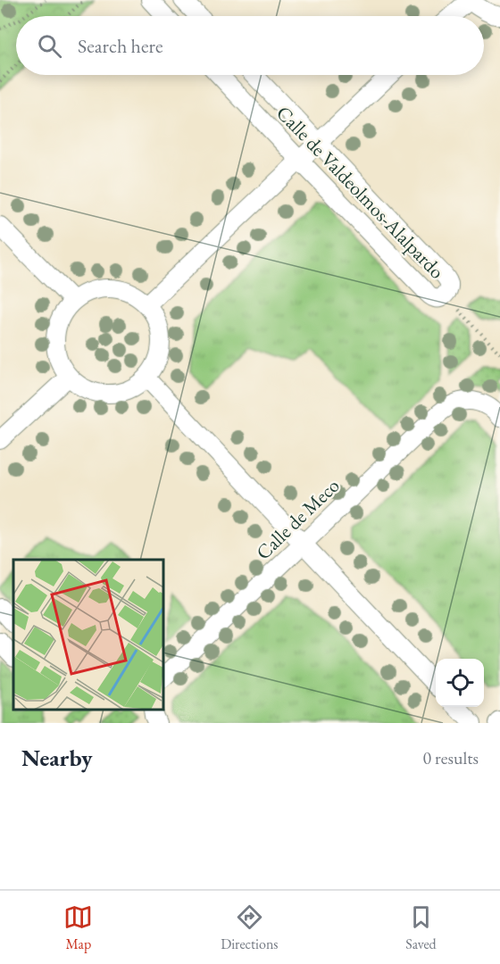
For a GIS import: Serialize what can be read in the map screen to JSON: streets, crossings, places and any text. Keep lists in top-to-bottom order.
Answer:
{
  "streets": {
    "street": ["Calle de Valdeolmos-Alalpardo", "Calle de Meco"]
  },
  "page": {
    "search": "Search here",
    "heading": ["Nearby", "0 results"],
    "nav": ["Map", "Directions", "Saved"]
  }
}
